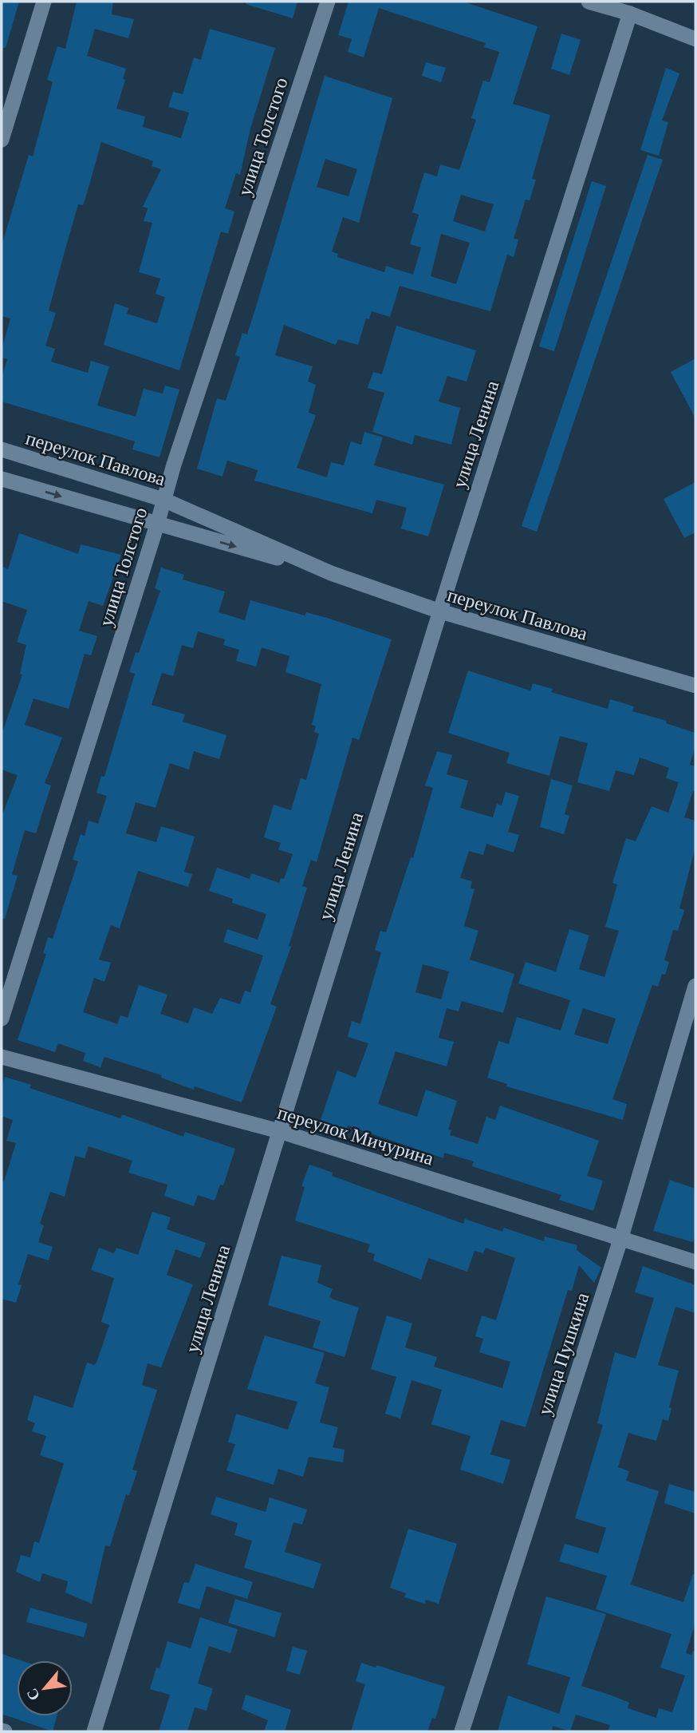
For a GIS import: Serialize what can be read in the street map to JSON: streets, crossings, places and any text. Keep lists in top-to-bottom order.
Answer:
{
  "streets": {
    "street": [
      "улица Толстого",
      "улица Ленина",
      "переулок Павлова",
      "переулок Мичурина",
      "улица Пушкина"
    ]
  },
  "crossings": [
    ["улица Толстого", "переулок Павлова"],
    ["улица Ленина", "переулок Павлова"],
    ["улица Ленина", "переулок Мичурина"],
    ["переулок Мичурина", "улица Пушкина"]
  ],
  "north": "bottom left"
}
